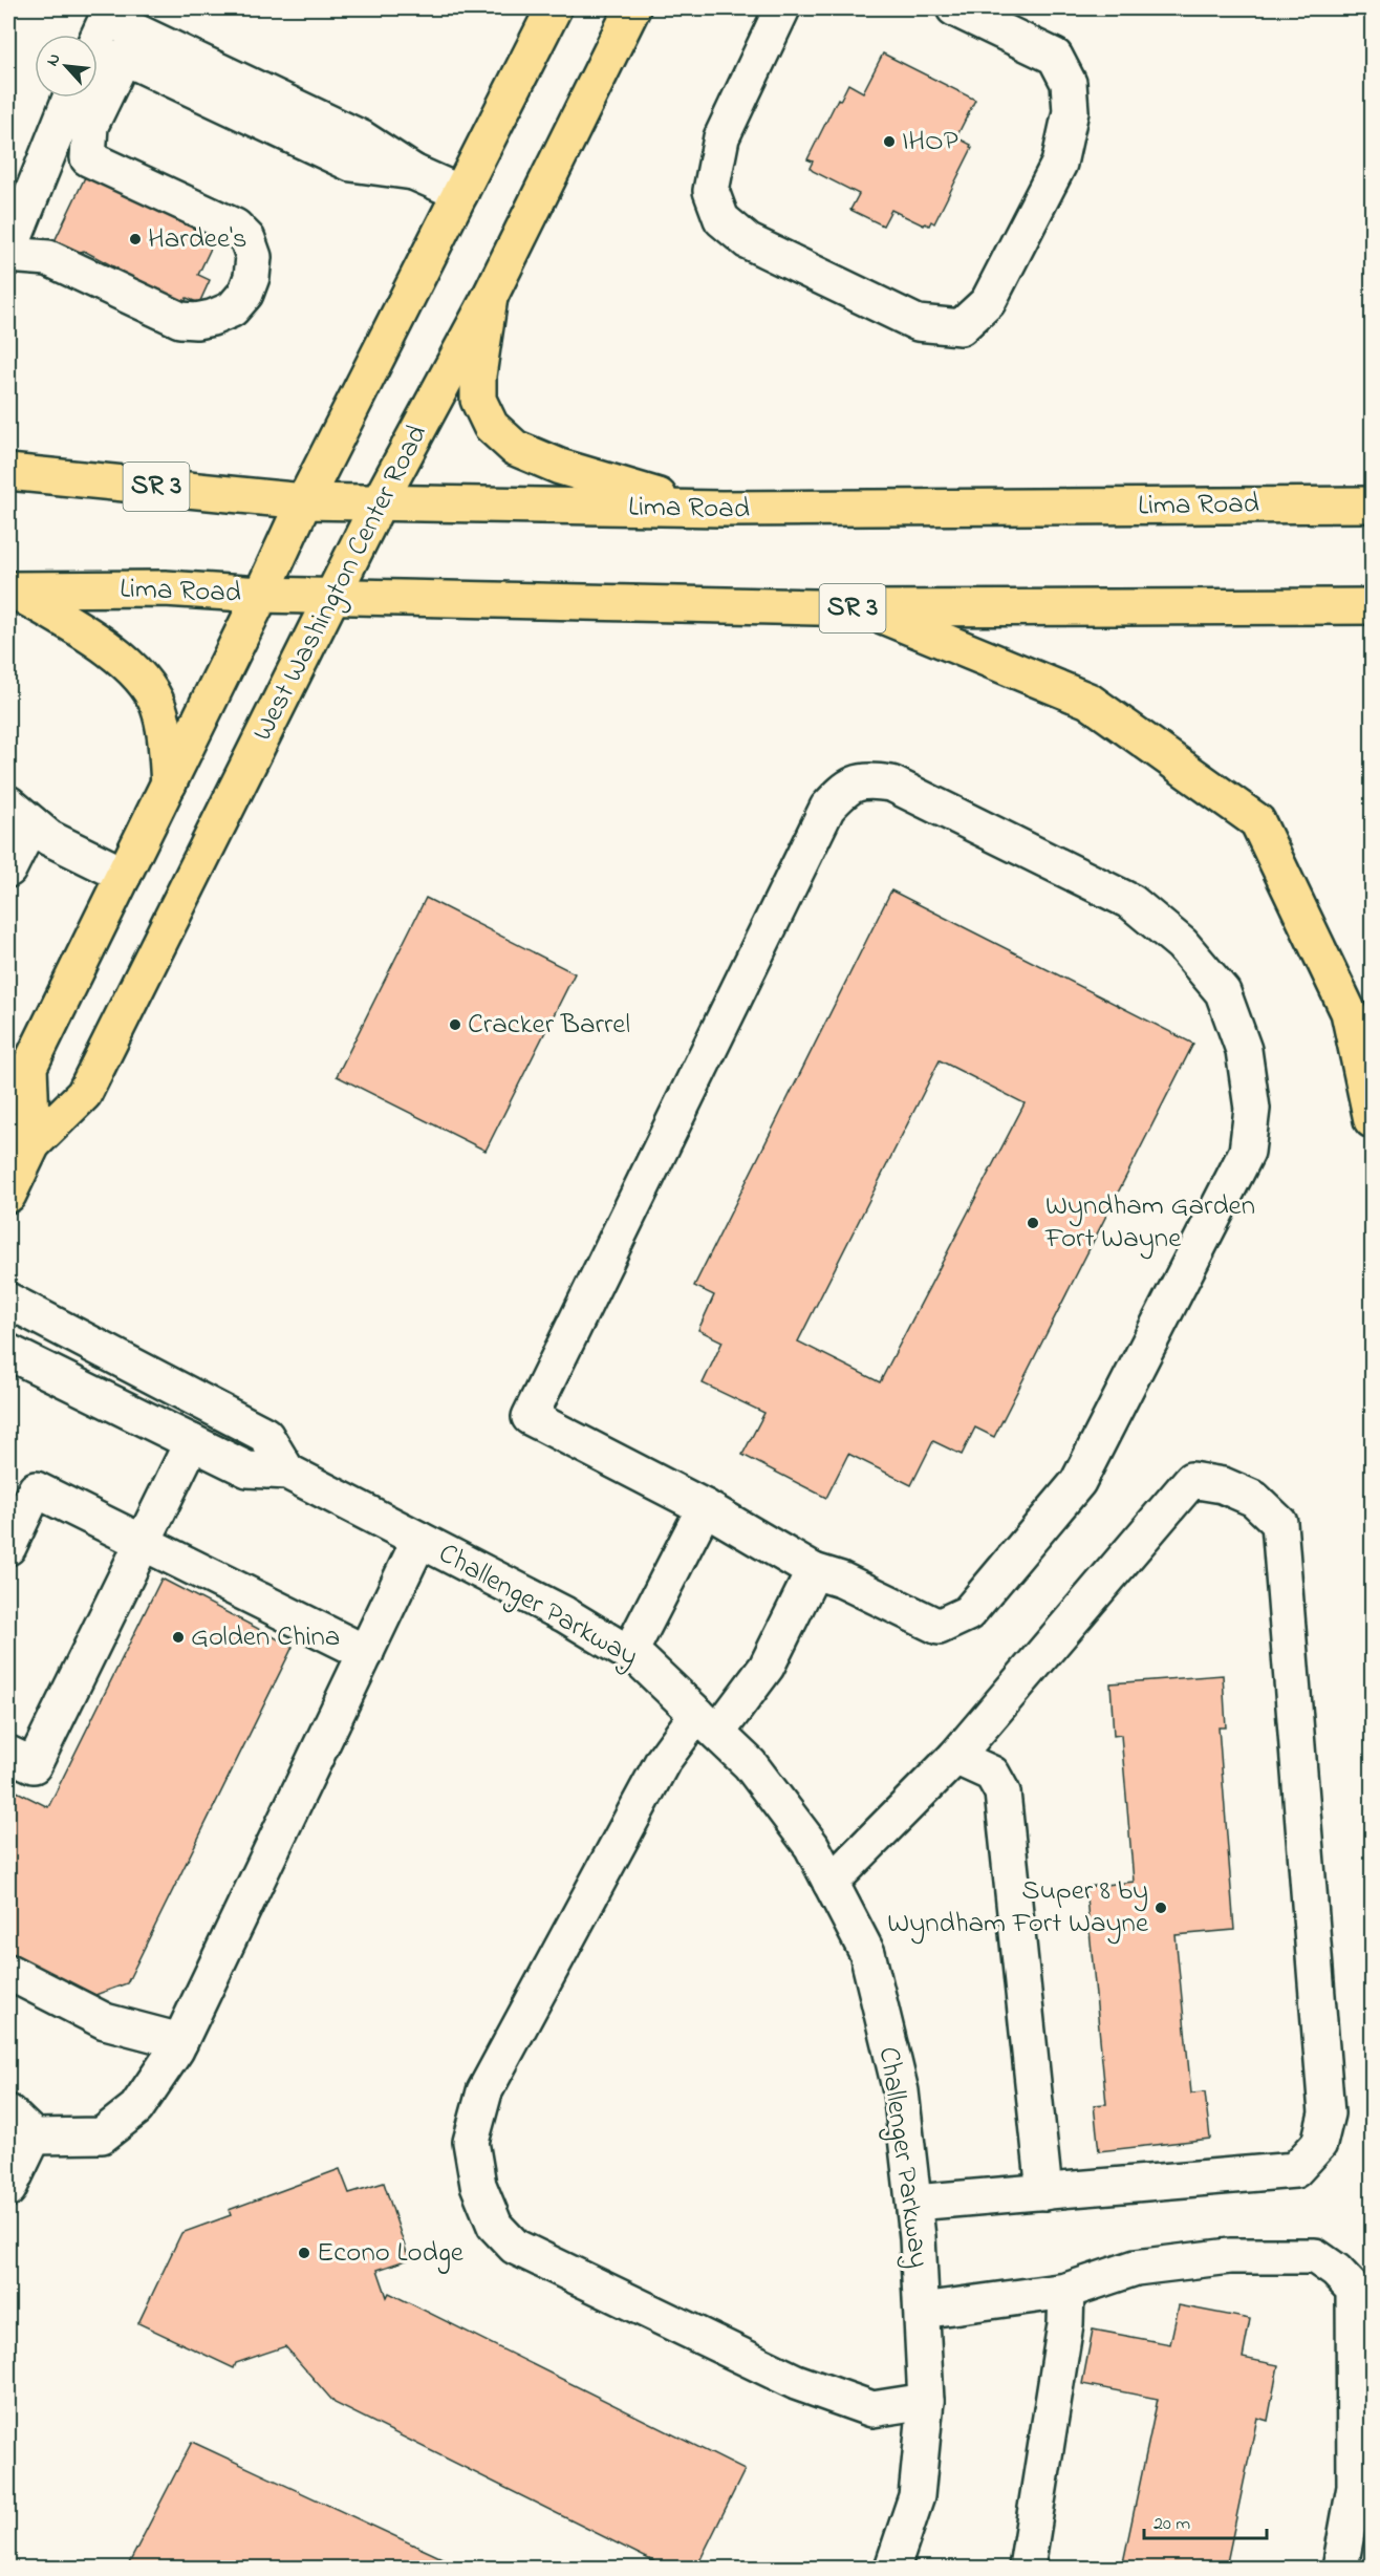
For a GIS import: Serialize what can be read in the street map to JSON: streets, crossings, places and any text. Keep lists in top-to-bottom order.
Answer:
{
  "streets": {
    "main road": ["SR 3", "Lima Road", "West Washington Center Road"],
    "street": ["Challenger Parkway"]
  },
  "crossings": [
    ["Lima Road", "West Washington Center Road"]
  ],
  "places": [
    "IHOP",
    "Hardee's",
    "Cracker Barrel",
    "Wyndham Garden Fort Wayne",
    "Golden China",
    "Super 8 by Wyndham Fort Wayne",
    "Econo Lodge"
  ],
  "scale_bar": "20 m",
  "north": "top left"
}
